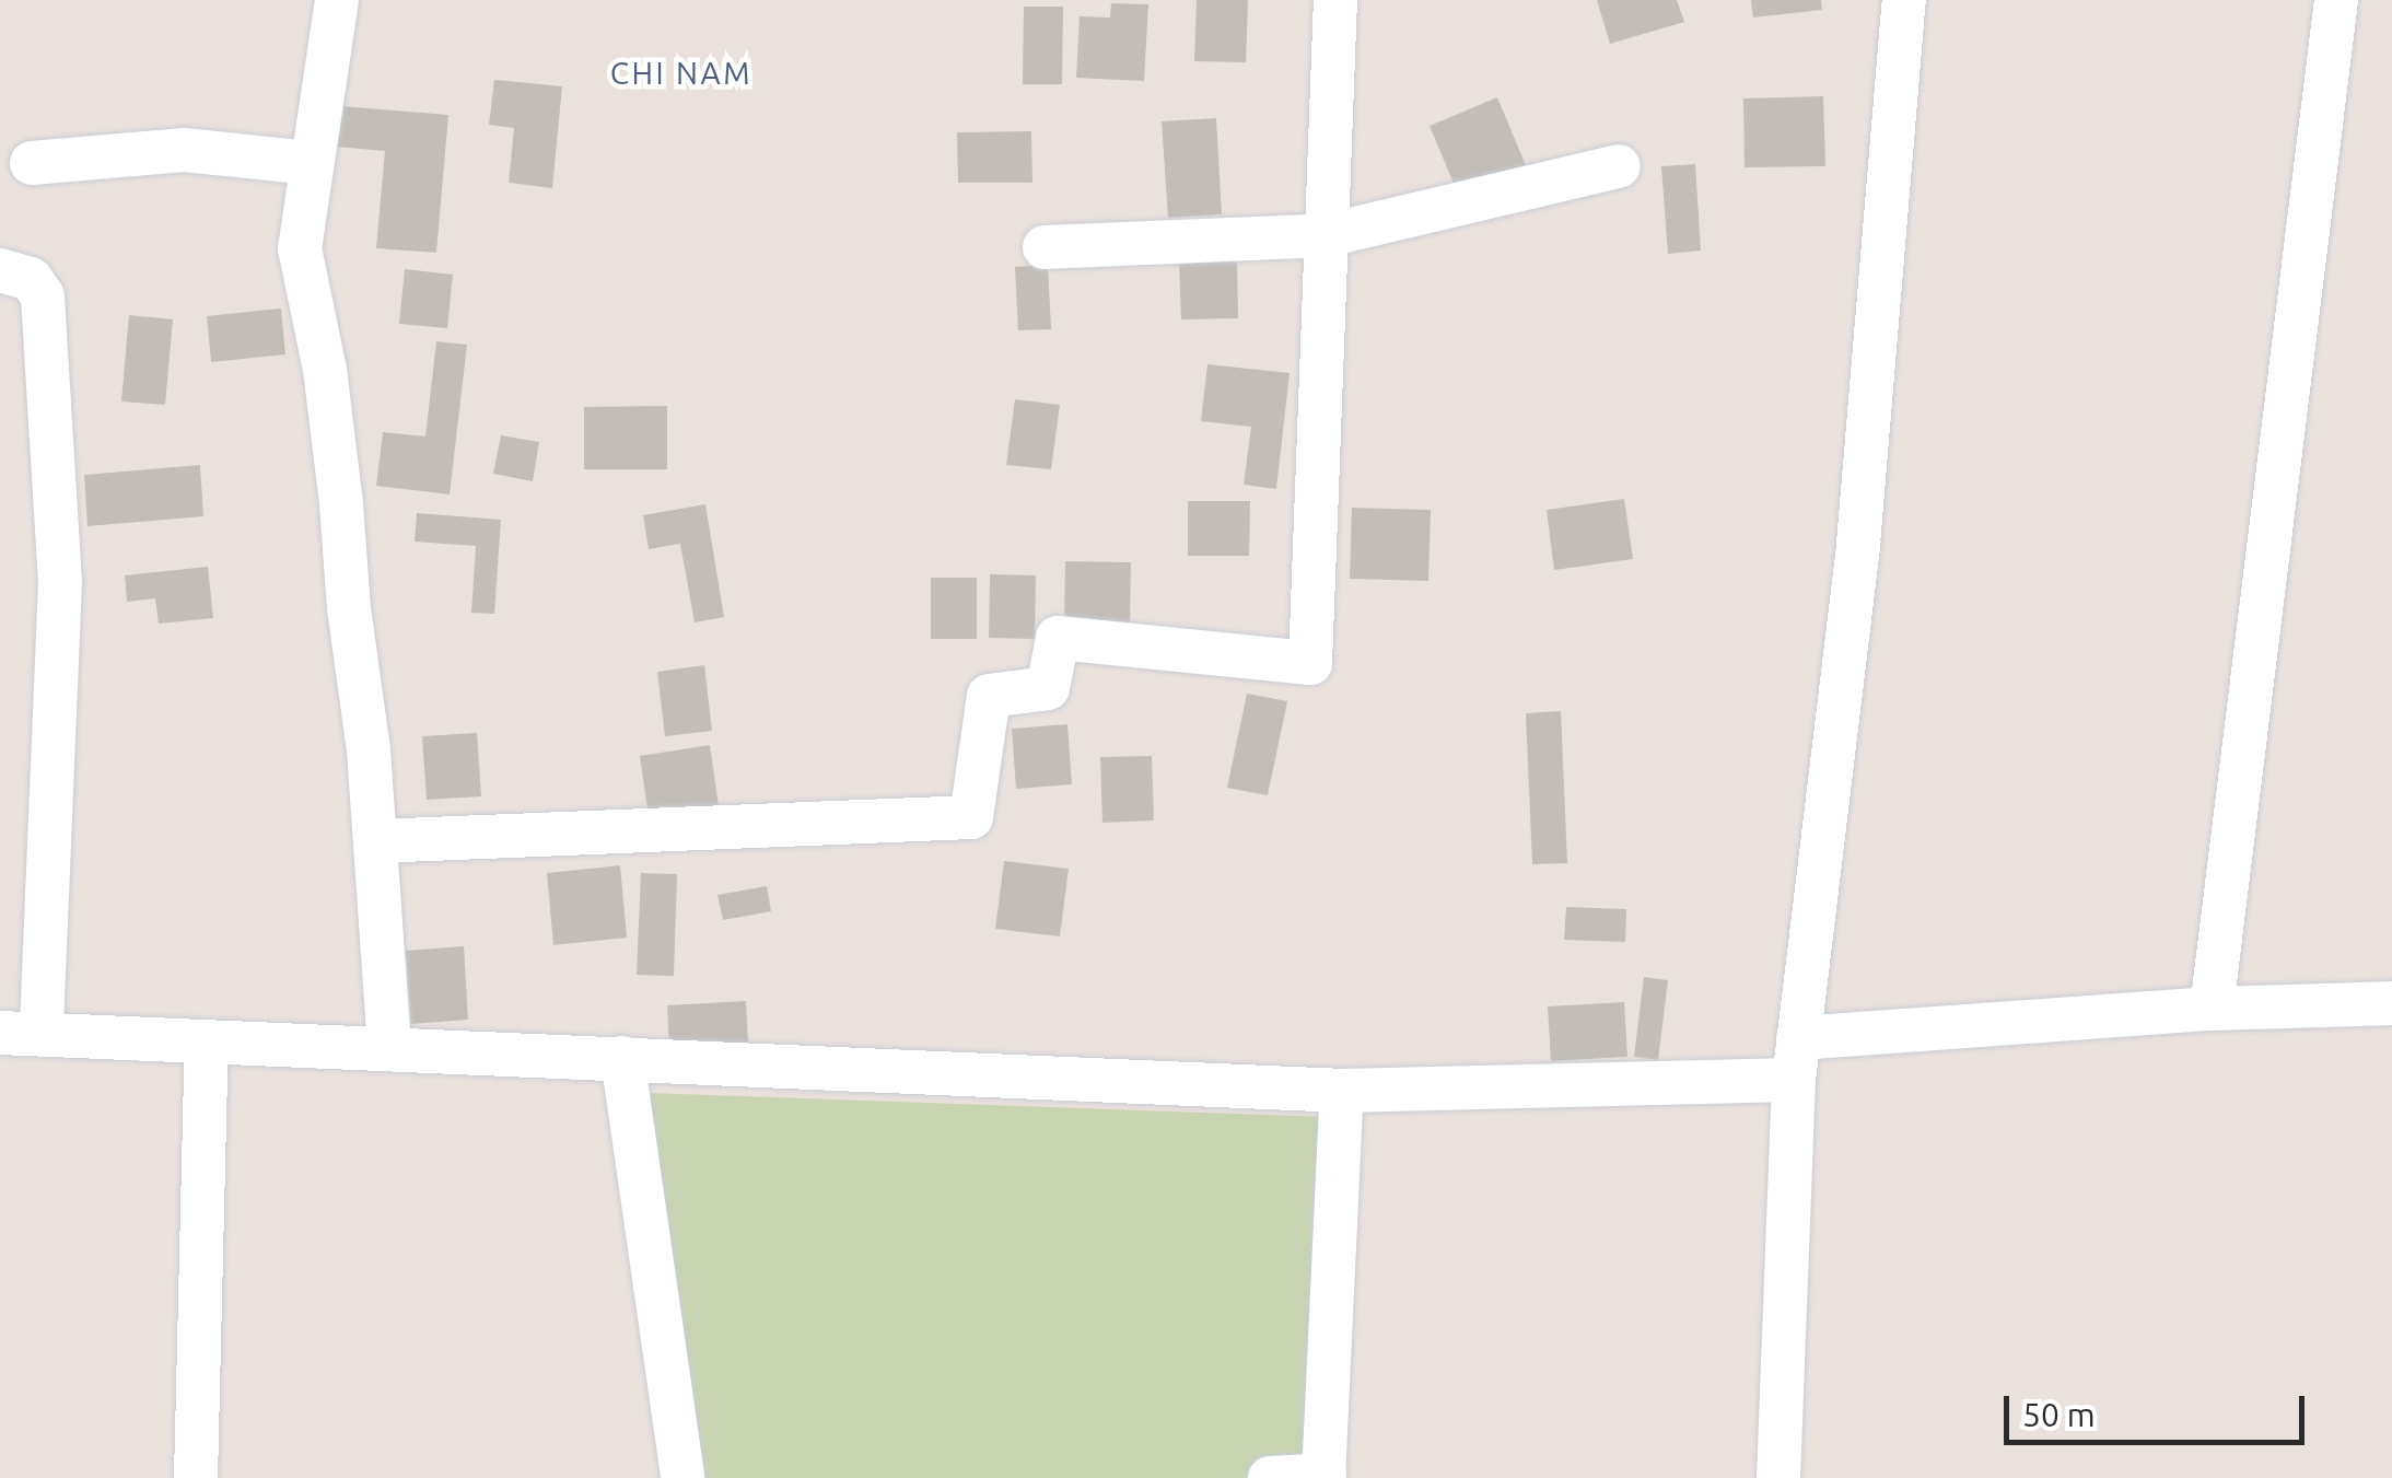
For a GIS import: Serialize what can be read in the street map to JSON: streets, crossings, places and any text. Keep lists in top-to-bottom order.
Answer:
{
  "districts": ["CHI NAM"],
  "scale_bar": "50 m"
}
